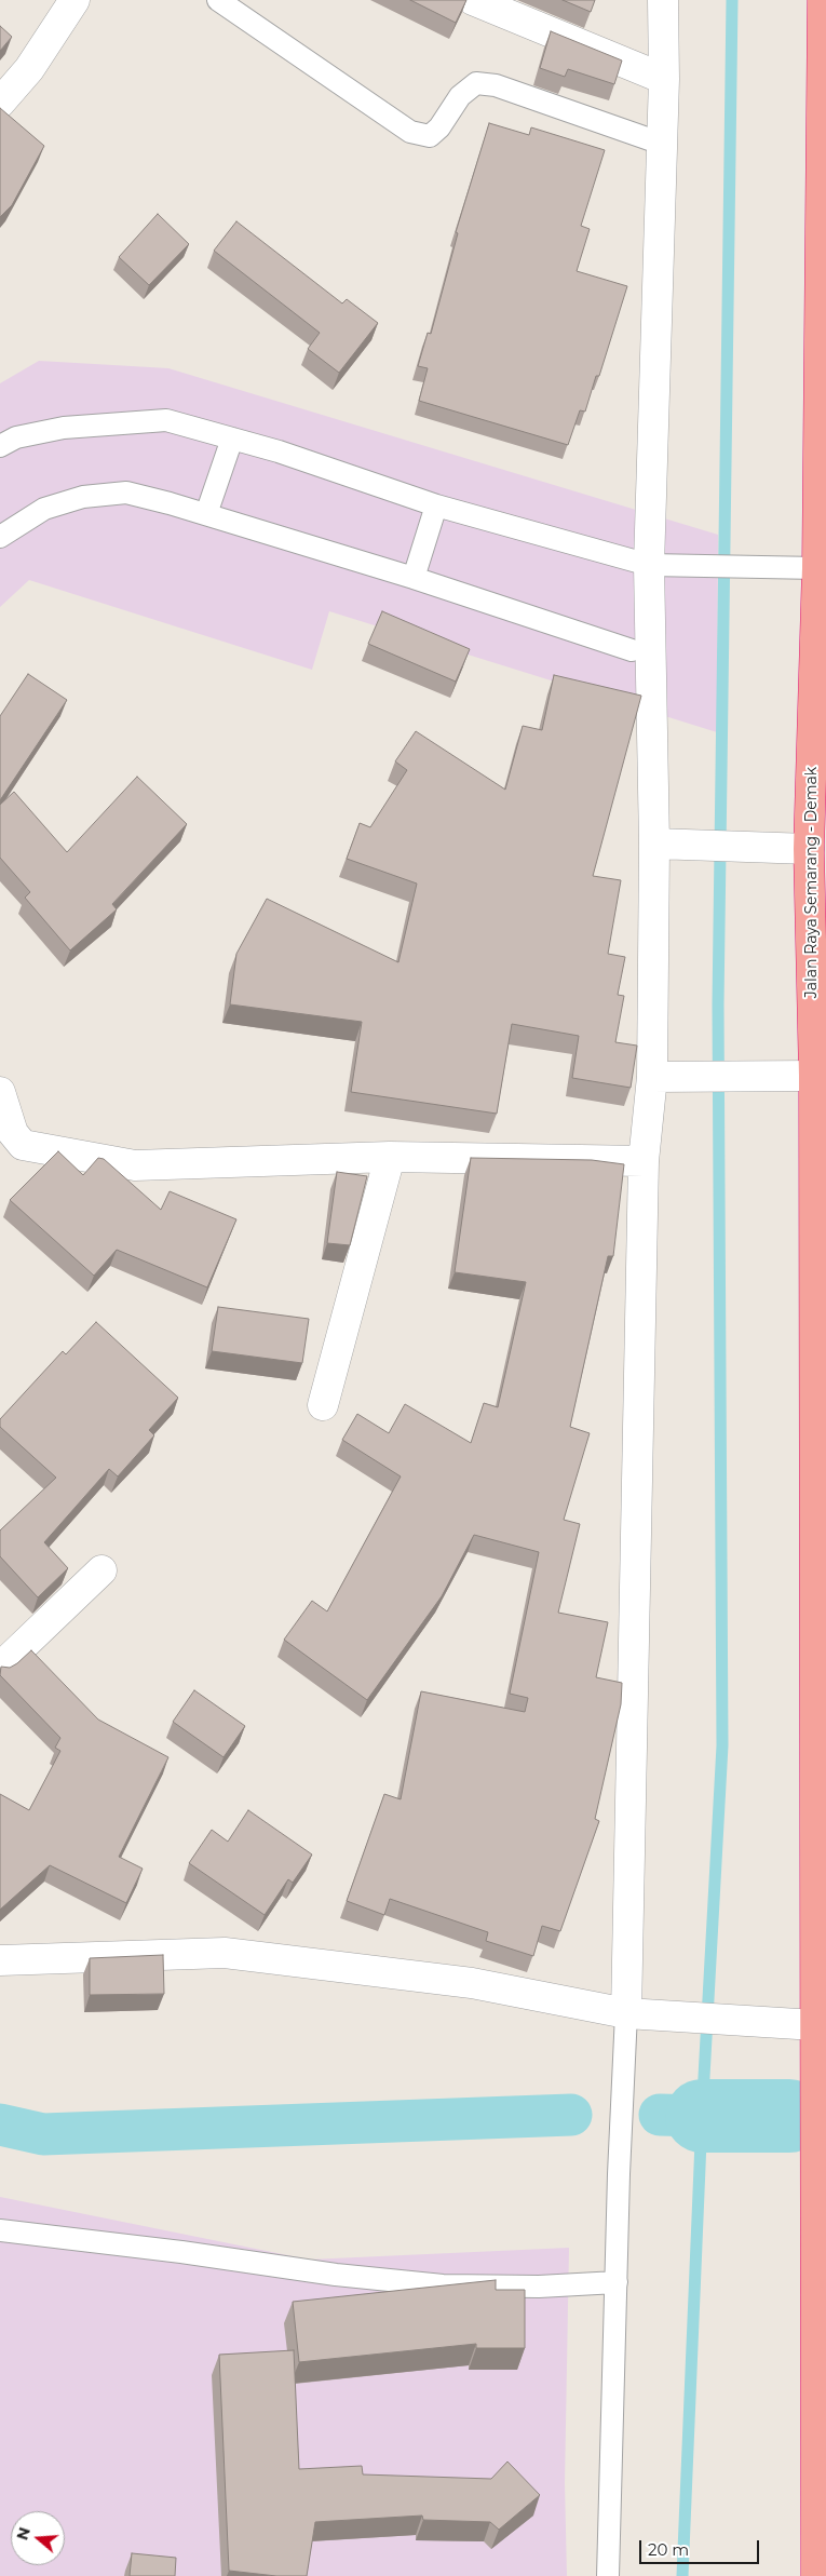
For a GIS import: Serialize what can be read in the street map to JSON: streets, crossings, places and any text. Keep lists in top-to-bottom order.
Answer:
{
  "streets": {
    "highway": ["Jalan Raya Semarang - Demak"]
  },
  "scale_bar": "20 m",
  "north": "left"
}
